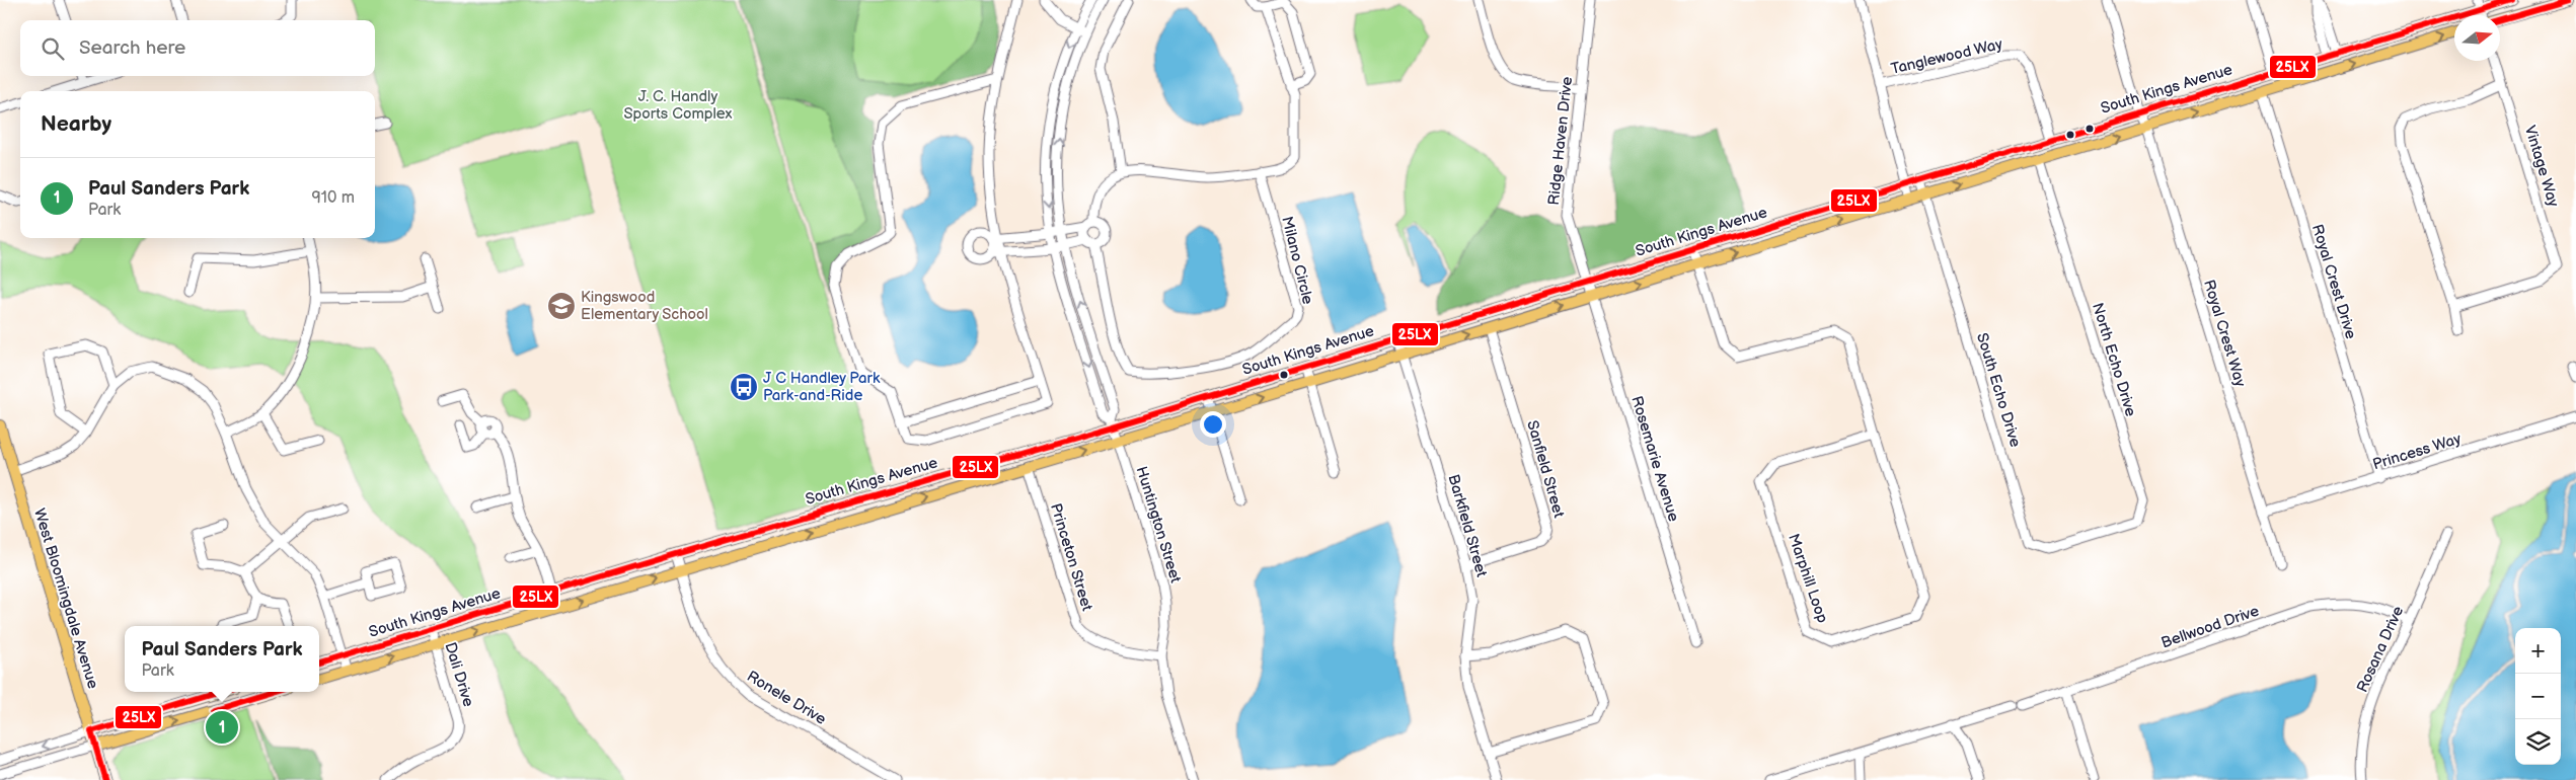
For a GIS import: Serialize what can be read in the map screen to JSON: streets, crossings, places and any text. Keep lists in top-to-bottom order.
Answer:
{
  "streets": {
    "main road": ["South Kings Avenue", "West Bloomingdale Avenue"],
    "street": [
      "Tanglewood Way",
      "Ridge Haven Drive",
      "Vintage Way",
      "Milano Circle",
      "Royal Crest Drive",
      "Royal Crest Way",
      "North Echo Drive",
      "South Echo Drive",
      "Princess Way",
      "Rosemarie Avenue",
      "Sanfield Street",
      "Huntington Street",
      "Barkfield Street",
      "Princeton Street",
      "Marphill Loop",
      "Bellwood Drive",
      "Rosana Drive",
      "Dali Drive",
      "Ronele Drive"
    ]
  },
  "crossings": [
    ["Tanglewood Way", "South Kings Avenue"],
    ["South Kings Avenue", "Ridge Haven Drive"],
    ["South Kings Avenue", "Royal Crest Drive"],
    ["South Kings Avenue", "Royal Crest Way"],
    ["South Kings Avenue", "North Echo Drive"],
    ["South Kings Avenue", "South Echo Drive"],
    ["South Kings Avenue", "Rosemarie Avenue"],
    ["South Kings Avenue", "Sanfield Street"],
    ["South Kings Avenue", "Huntington Street"],
    ["South Kings Avenue", "Barkfield Street"],
    ["South Kings Avenue", "Princeton Street"],
    ["South Kings Avenue", "Marphill Loop"],
    ["South Kings Avenue", "Dali Drive"],
    ["South Kings Avenue", "Ronele Drive"],
    ["Ridge Haven Drive", "Rosemarie Avenue"],
    ["Royal Crest Drive", "Princess Way"],
    ["Royal Crest Way", "Princess Way"],
    ["North Echo Drive", "South Echo Drive"],
    ["Sanfield Street", "Barkfield Street"],
    ["Huntington Street", "Princeton Street"],
    ["Bellwood Drive", "Rosana Drive"]
  ],
  "parks": ["J. C. Handly Sports Complex"],
  "places": {
    "school or university": ["Kingswood Elementary School"],
    "bus stop": ["J C Handley Park Park-and-Ride"]
  },
  "lines": ["transit line 25LX"],
  "north": "right",
  "page": {
    "search": "Search here",
    "heading": "Nearby",
    "list": [
      {
        "mark": "1",
        "name": "Paul Sanders Park",
        "note": "Park",
        "value": "910 m"
      }
    ],
    "popup": ["Paul Sanders Park", "Park"],
    "map_buttons": ["+", "−"],
    "pins": "1"
  }
}
